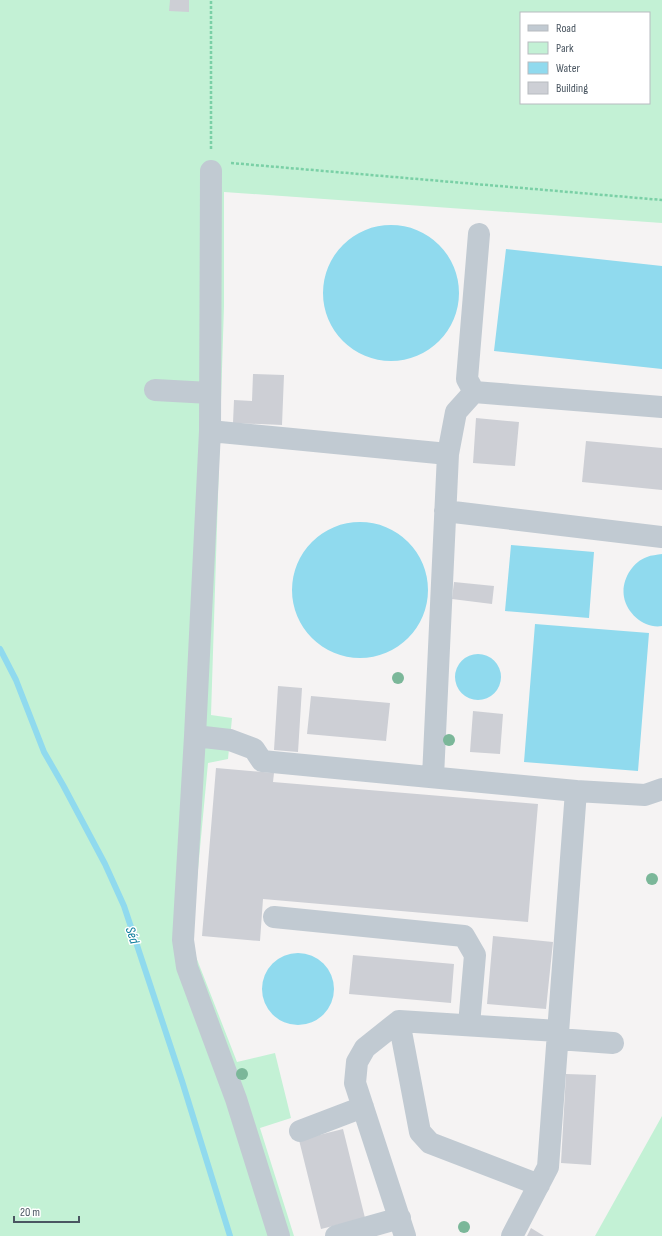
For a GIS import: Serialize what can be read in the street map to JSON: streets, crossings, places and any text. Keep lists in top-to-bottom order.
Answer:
{
  "water": ["Séd"],
  "legend": [
    "Road",
    "Park",
    "Water",
    "Building"
  ],
  "scale_bar": "20 m"
}
